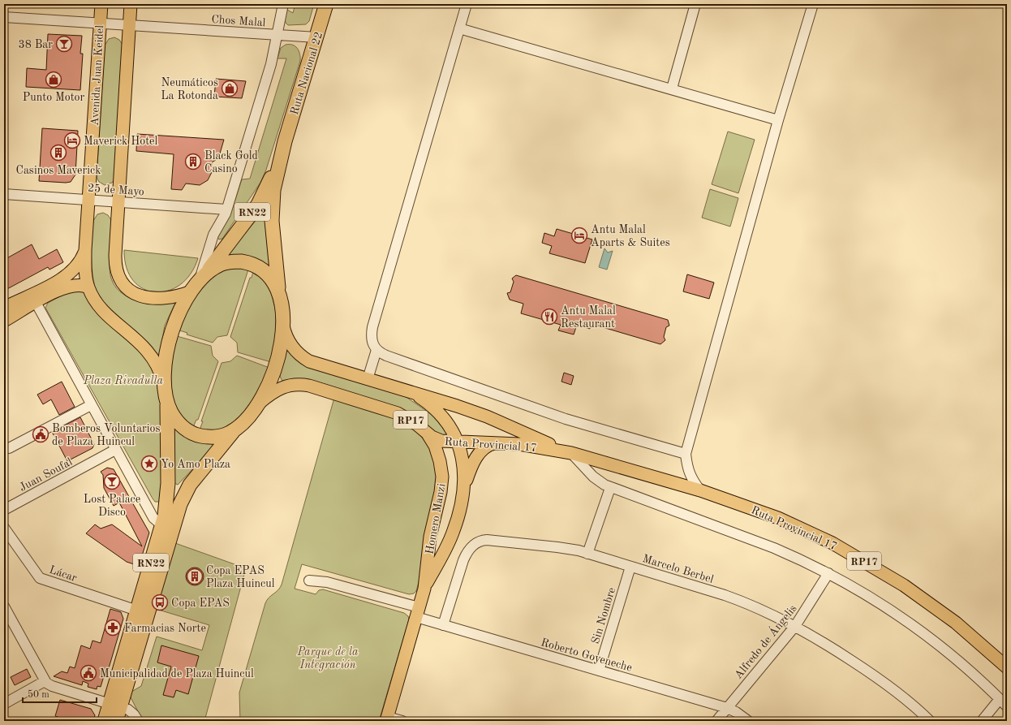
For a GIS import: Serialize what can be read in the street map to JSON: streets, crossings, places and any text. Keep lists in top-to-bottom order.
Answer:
{
  "streets": {
    "highway": ["Ruta Nacional 22", "RN22"],
    "main road": [
      "Avenida Juan Keidel",
      "RP17",
      "Ruta Provincial 17",
      "Homero Manzi"
    ],
    "street": [
      "Chos Malal",
      "25 de Mayo",
      "Juan Soufal",
      "Marcelo Berbel",
      "Lácar",
      "Sin Nombre",
      "Alfredo de Ángelis",
      "Roberto Goyeneche"
    ]
  },
  "crossings": [
    ["Chos Malal", "Ruta Nacional 22"],
    ["Chos Malal", "Avenida Juan Keidel"],
    ["Ruta Nacional 22", "RN22"],
    ["Avenida Juan Keidel", "25 de Mayo"],
    ["Avenida Juan Keidel", "RN22"],
    ["RN22", "Ruta Provincial 17"],
    ["RN22", "Lácar"],
    ["Ruta Provincial 17", "Homero Manzi"],
    ["Homero Manzi", "Roberto Goyeneche"],
    ["Marcelo Berbel", "Sin Nombre"],
    ["Marcelo Berbel", "Alfredo de Ángelis"],
    ["Marcelo Berbel", "Roberto Goyeneche"],
    ["Sin Nombre", "Roberto Goyeneche"],
    ["Alfredo de Ángelis", "Roberto Goyeneche"]
  ],
  "parks": ["Plaza Rivadulla", "Parque de la Integración"],
  "places": {
    "bar": ["38 Bar", "Lost Palace Disco"],
    "shop": ["Punto Motor", "Neumáticos La Rotonda"],
    "hotel": ["Maverick Hotel", "Antu Malal Aparts & Suites"],
    "building": ["Casinos Maverick", "Black Gold Casino", "Copa EPAS Plaza Huincul"],
    "restaurant": ["Antu Malal Restaurant"],
    "public building": ["Bomberos Voluntarios de Plaza Huincul", "Municipalidad de Plaza Huincul"],
    "place": ["Yo Amo Plaza"],
    "bus stop": ["Copa EPAS"],
    "pharmacy": ["Farmacias Norte"]
  },
  "scale_bar": "50 m"
}
